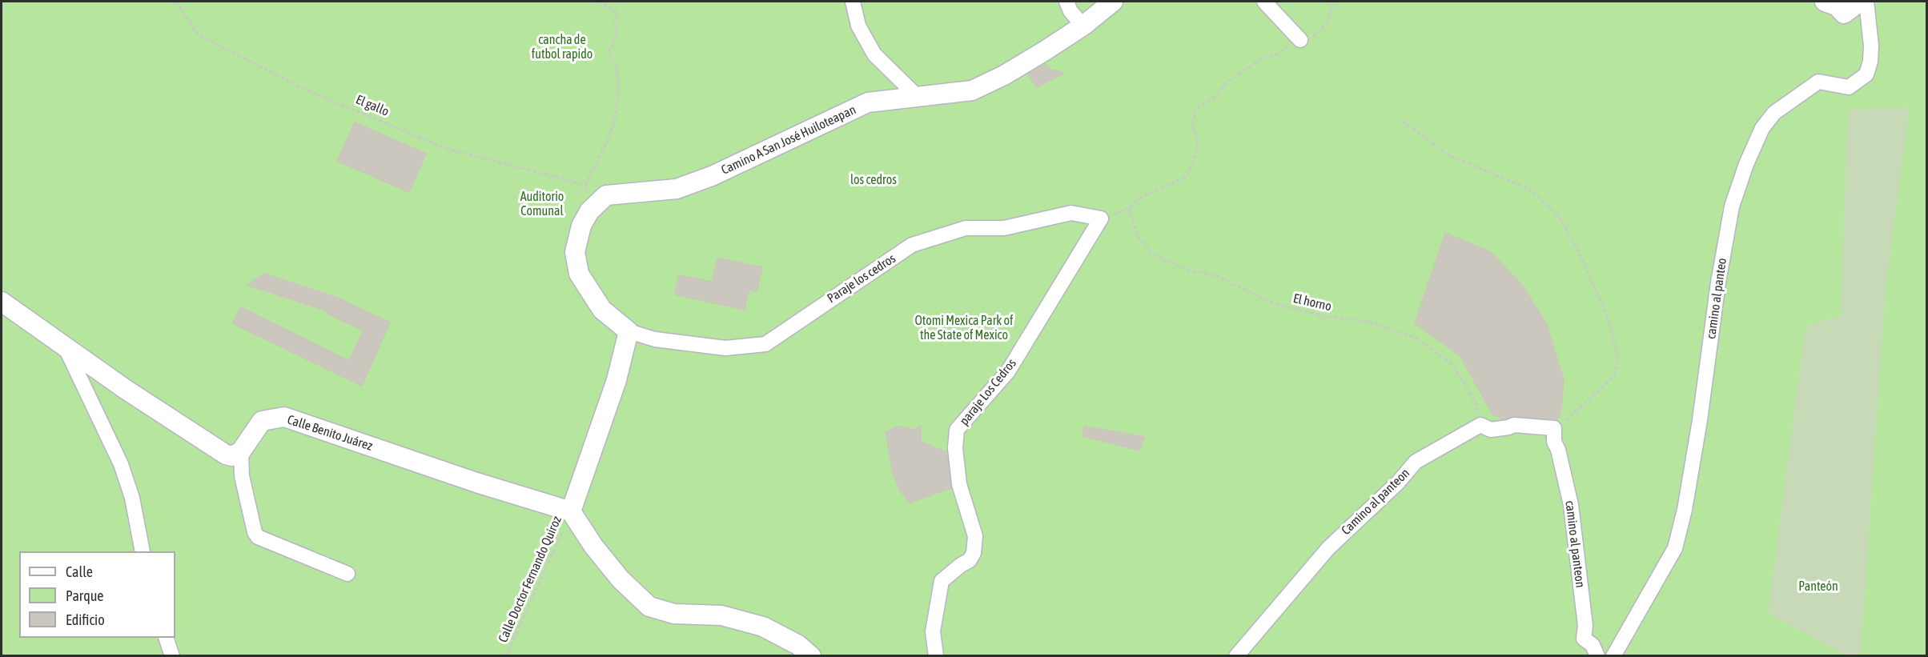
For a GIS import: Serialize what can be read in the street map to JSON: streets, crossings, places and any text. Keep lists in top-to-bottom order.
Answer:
{
  "streets": {
    "main road": ["Camino A San José Huiloteapan", "Calle Benito Juárez"],
    "street": [
      "Paraje los cedros",
      "camino al panteo",
      "paraje Los Cedros",
      "Camino al panteon",
      "camino al panteon"
    ],
    "path": ["El gallo", "El horno", "Calle Doctor Fernando Quiroz"]
  },
  "crossings": [
    ["Camino A San José Huiloteapan", "Paraje los cedros"],
    ["Paraje los cedros", "paraje Los Cedros"],
    ["El horno", "Camino al panteon"],
    ["Calle Benito Juárez", "Calle Doctor Fernando Quiroz"]
  ],
  "parks": [
    "cancha de futbol rapido",
    "los cedros",
    "Auditorio Comunal",
    "Otomi Mexica Park of the State of Mexico",
    "Panteón"
  ],
  "legend": ["Calle", "Parque", "Edificio"]
}
